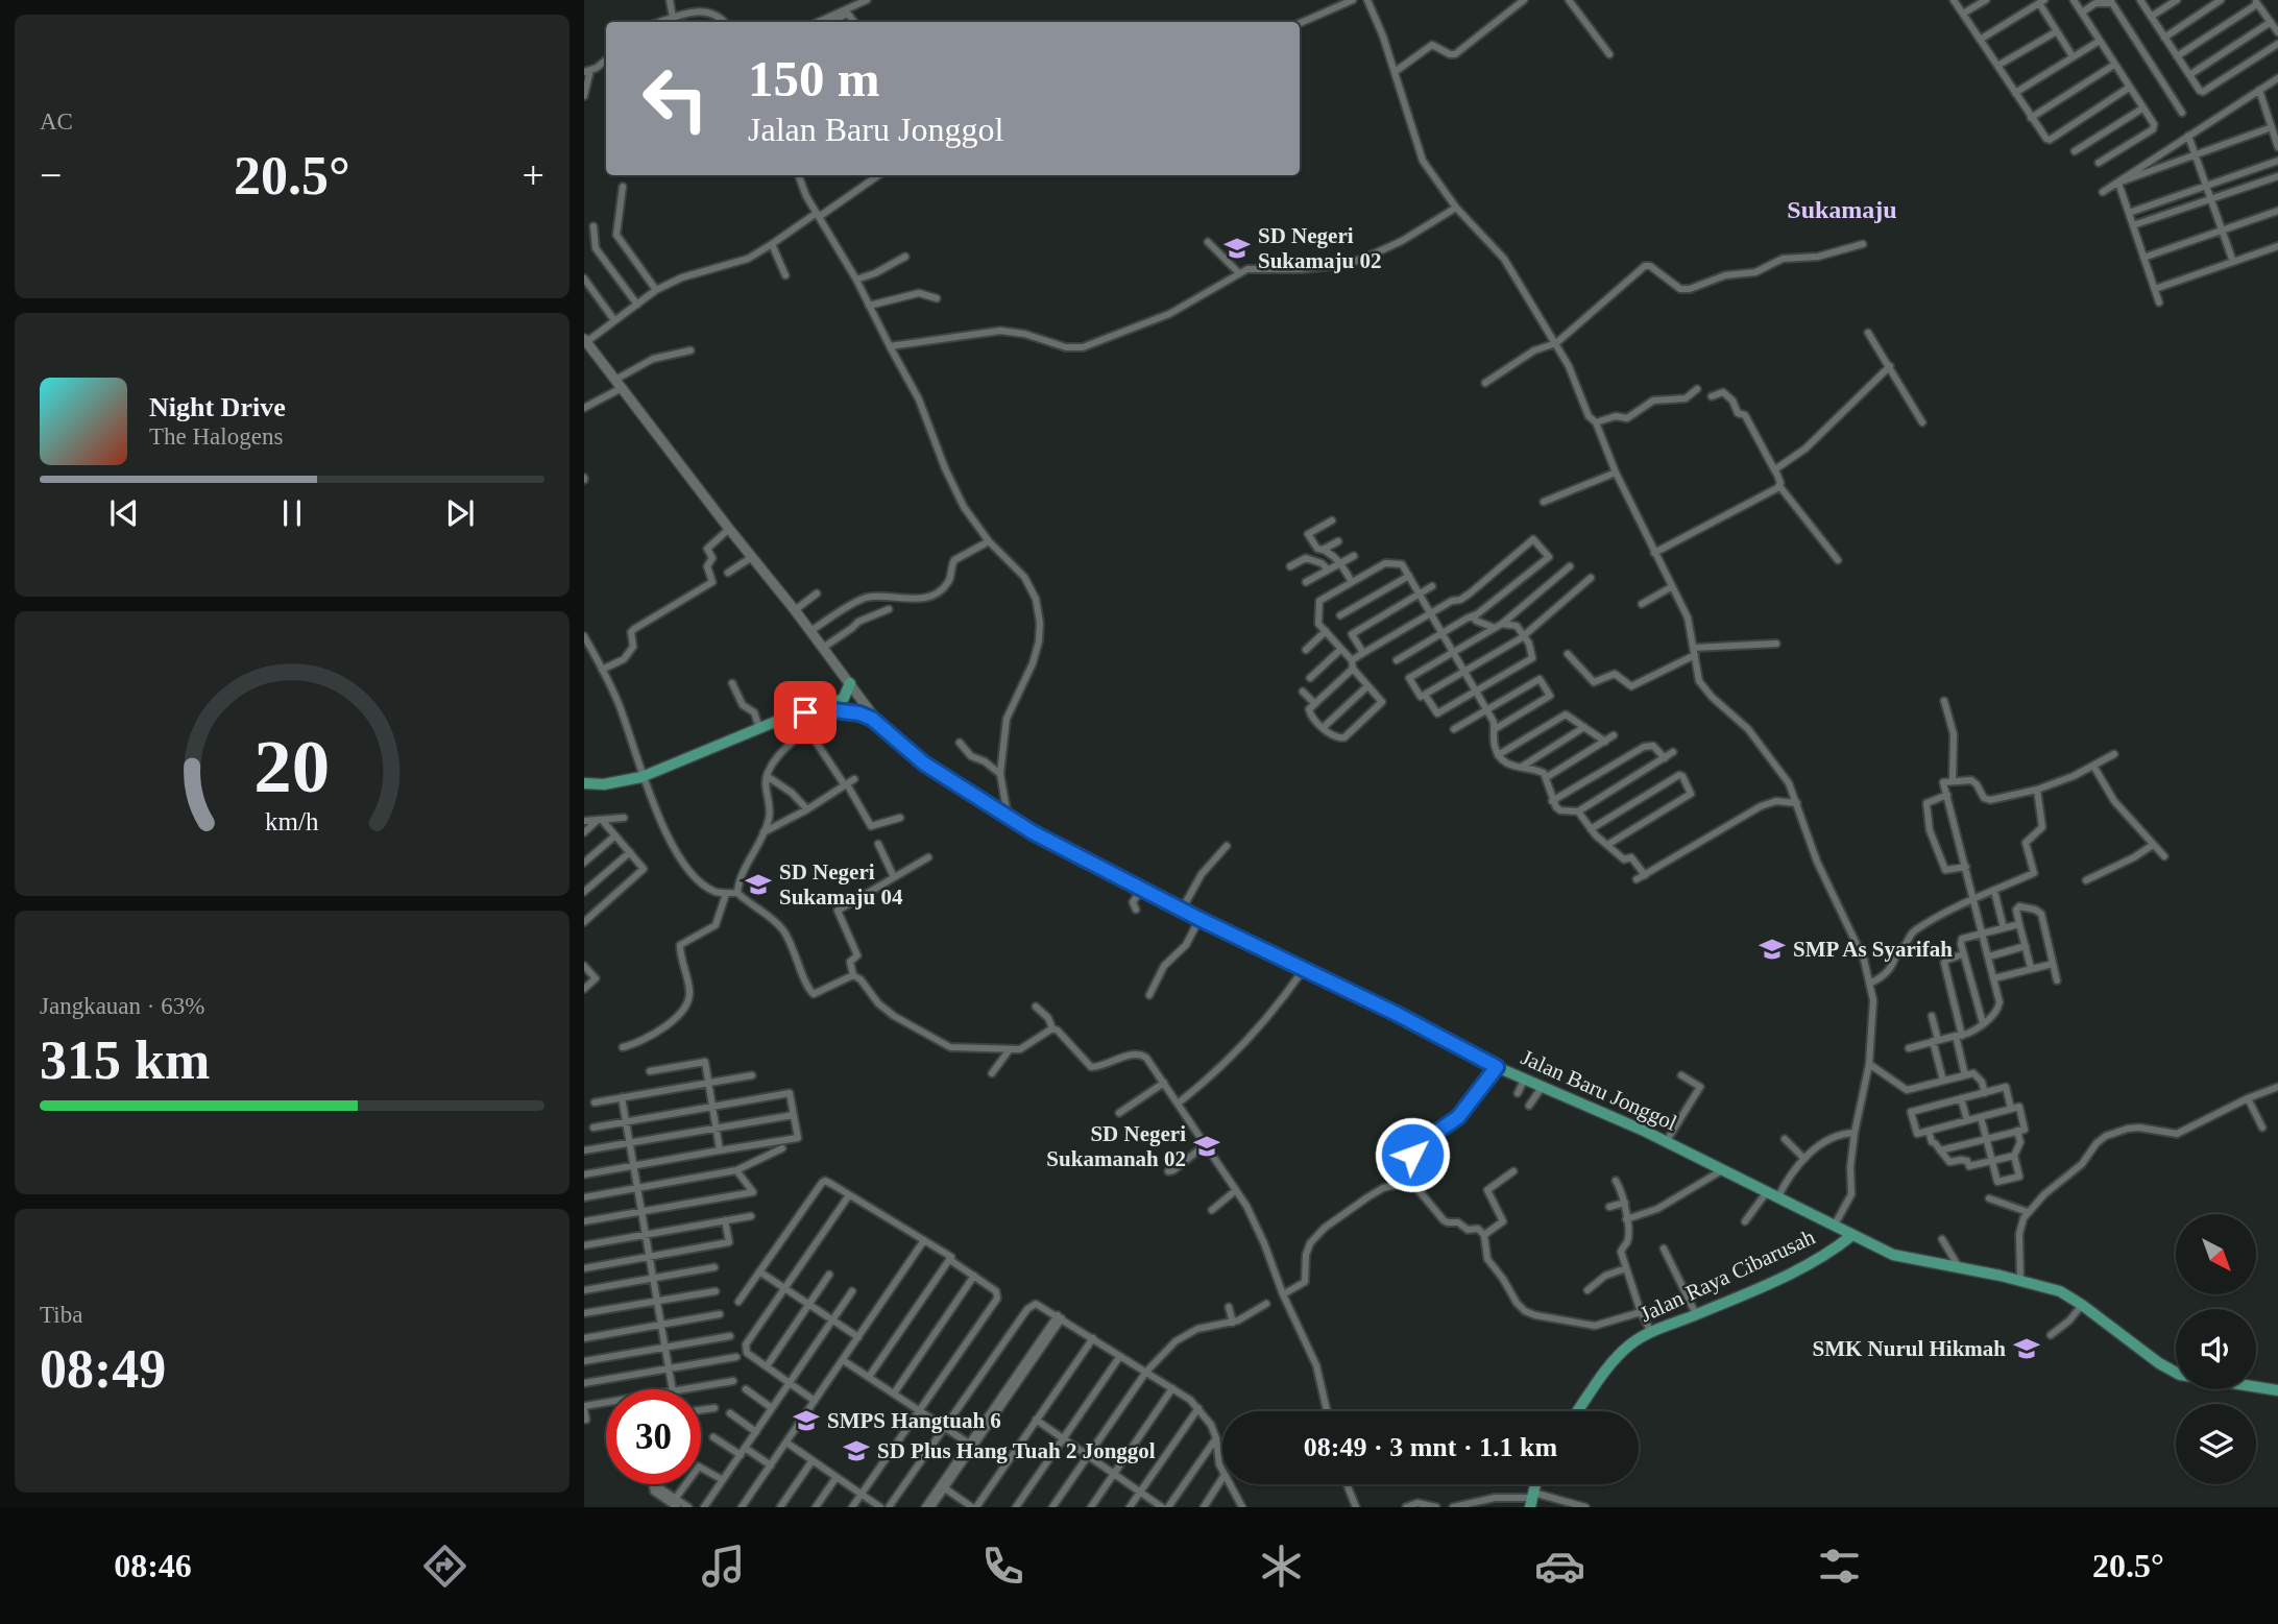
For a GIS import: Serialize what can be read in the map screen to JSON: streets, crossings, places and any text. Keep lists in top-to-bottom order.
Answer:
{
  "streets": {
    "main road": ["Jalan Baru Jonggol", "Jalan Raya Cibarusah"]
  },
  "crossings": [
    ["Jalan Baru Jonggol", "Jalan Raya Cibarusah"]
  ],
  "districts": ["Sukamaju"],
  "places": {
    "school or university": [
      "SD Negeri Sukamaju 02",
      "SD Negeri Sukamaju 04",
      "SMP As Syarifah",
      "SD Negeri Sukamanah 02",
      "SMK Nurul Hikmah",
      "SMPS Hangtuah 6",
      "SD Plus Hang Tuah 2 Jonggol"
    ]
  },
  "north": "bottom right",
  "page": {
    "tile": [
      "AC",
      ["Jangkauan · 63%", "315 km"],
      ["Tiba", "08:49"]
    ],
    "turn": ["150 m", "Jalan Baru Jonggol"],
    "heat": ["−", "20.5°", "+"],
    "song": ["Night Drive", "The Halogens"],
    "limit": "30",
    "trip": "08:49 · 3 mnt · 1.1 km",
    "tabs": ["08:46", "20.5°"],
    "gauge": ["20", "km/h"]
  }
}
